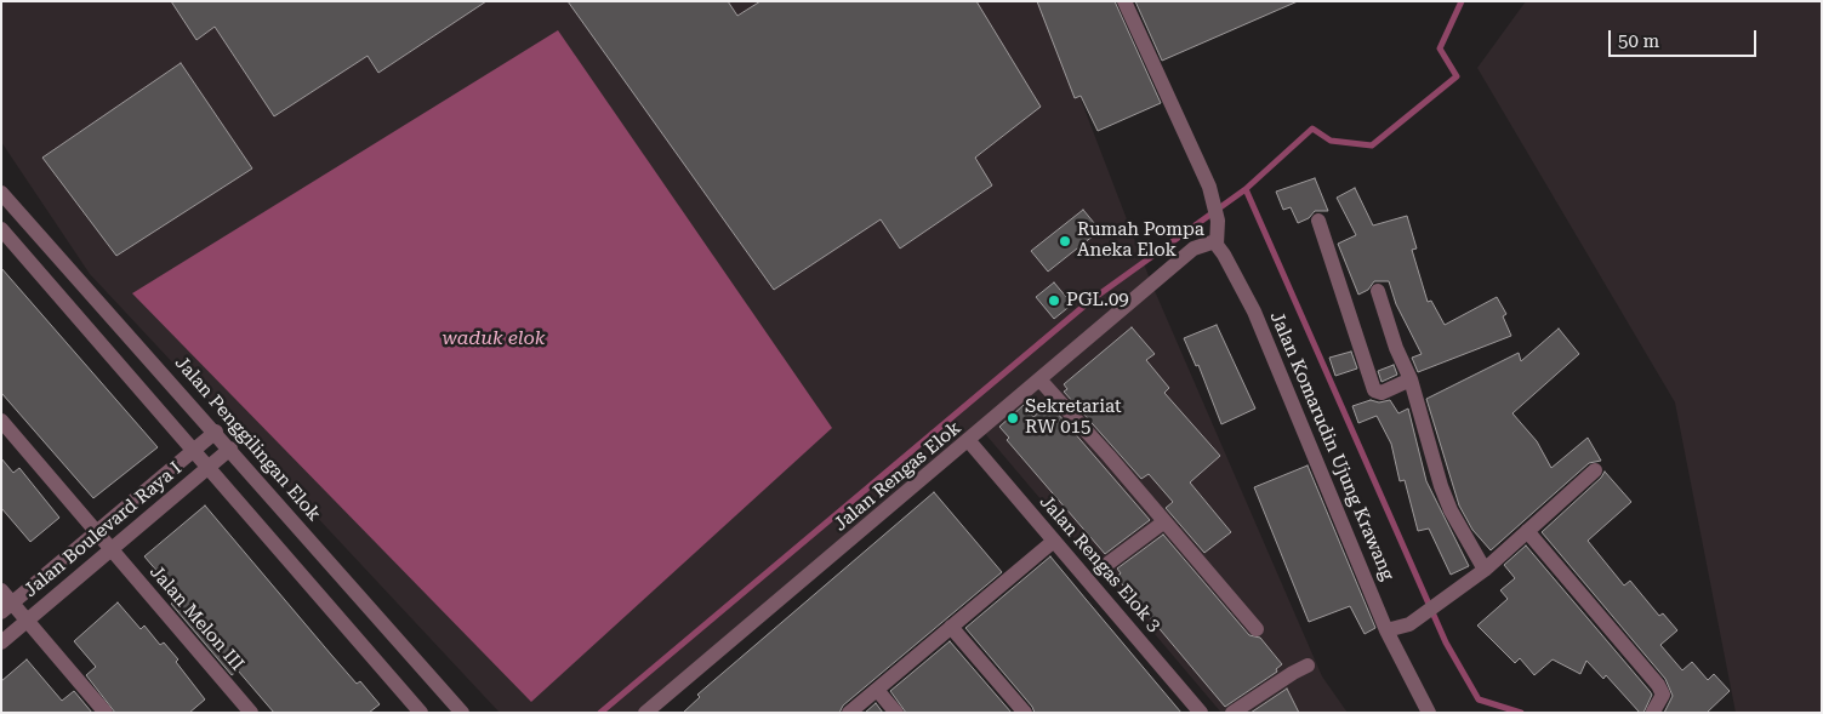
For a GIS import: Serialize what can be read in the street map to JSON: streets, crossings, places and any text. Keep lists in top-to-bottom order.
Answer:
{
  "streets": {
    "street": [
      "Jalan Penggilingan Elok",
      "Jalan Komarudin Ujung Krawang",
      "Jalan Rengas Elok",
      "Jalan Boulevard Raya I",
      "Jalan Rengas Elok 3",
      "Jalan Melon III"
    ]
  },
  "crossings": [
    ["Jalan Penggilingan Elok", "Jalan Boulevard Raya I"],
    ["Jalan Komarudin Ujung Krawang", "Jalan Rengas Elok"],
    ["Jalan Rengas Elok", "Jalan Rengas Elok 3"],
    ["Jalan Boulevard Raya I", "Jalan Melon III"]
  ],
  "water": ["waduk elok"],
  "places": ["Rumah Pompa Aneka Elok", "PGL.09", "Sekretariat RW 015"],
  "scale_bar": "50 m"
}
